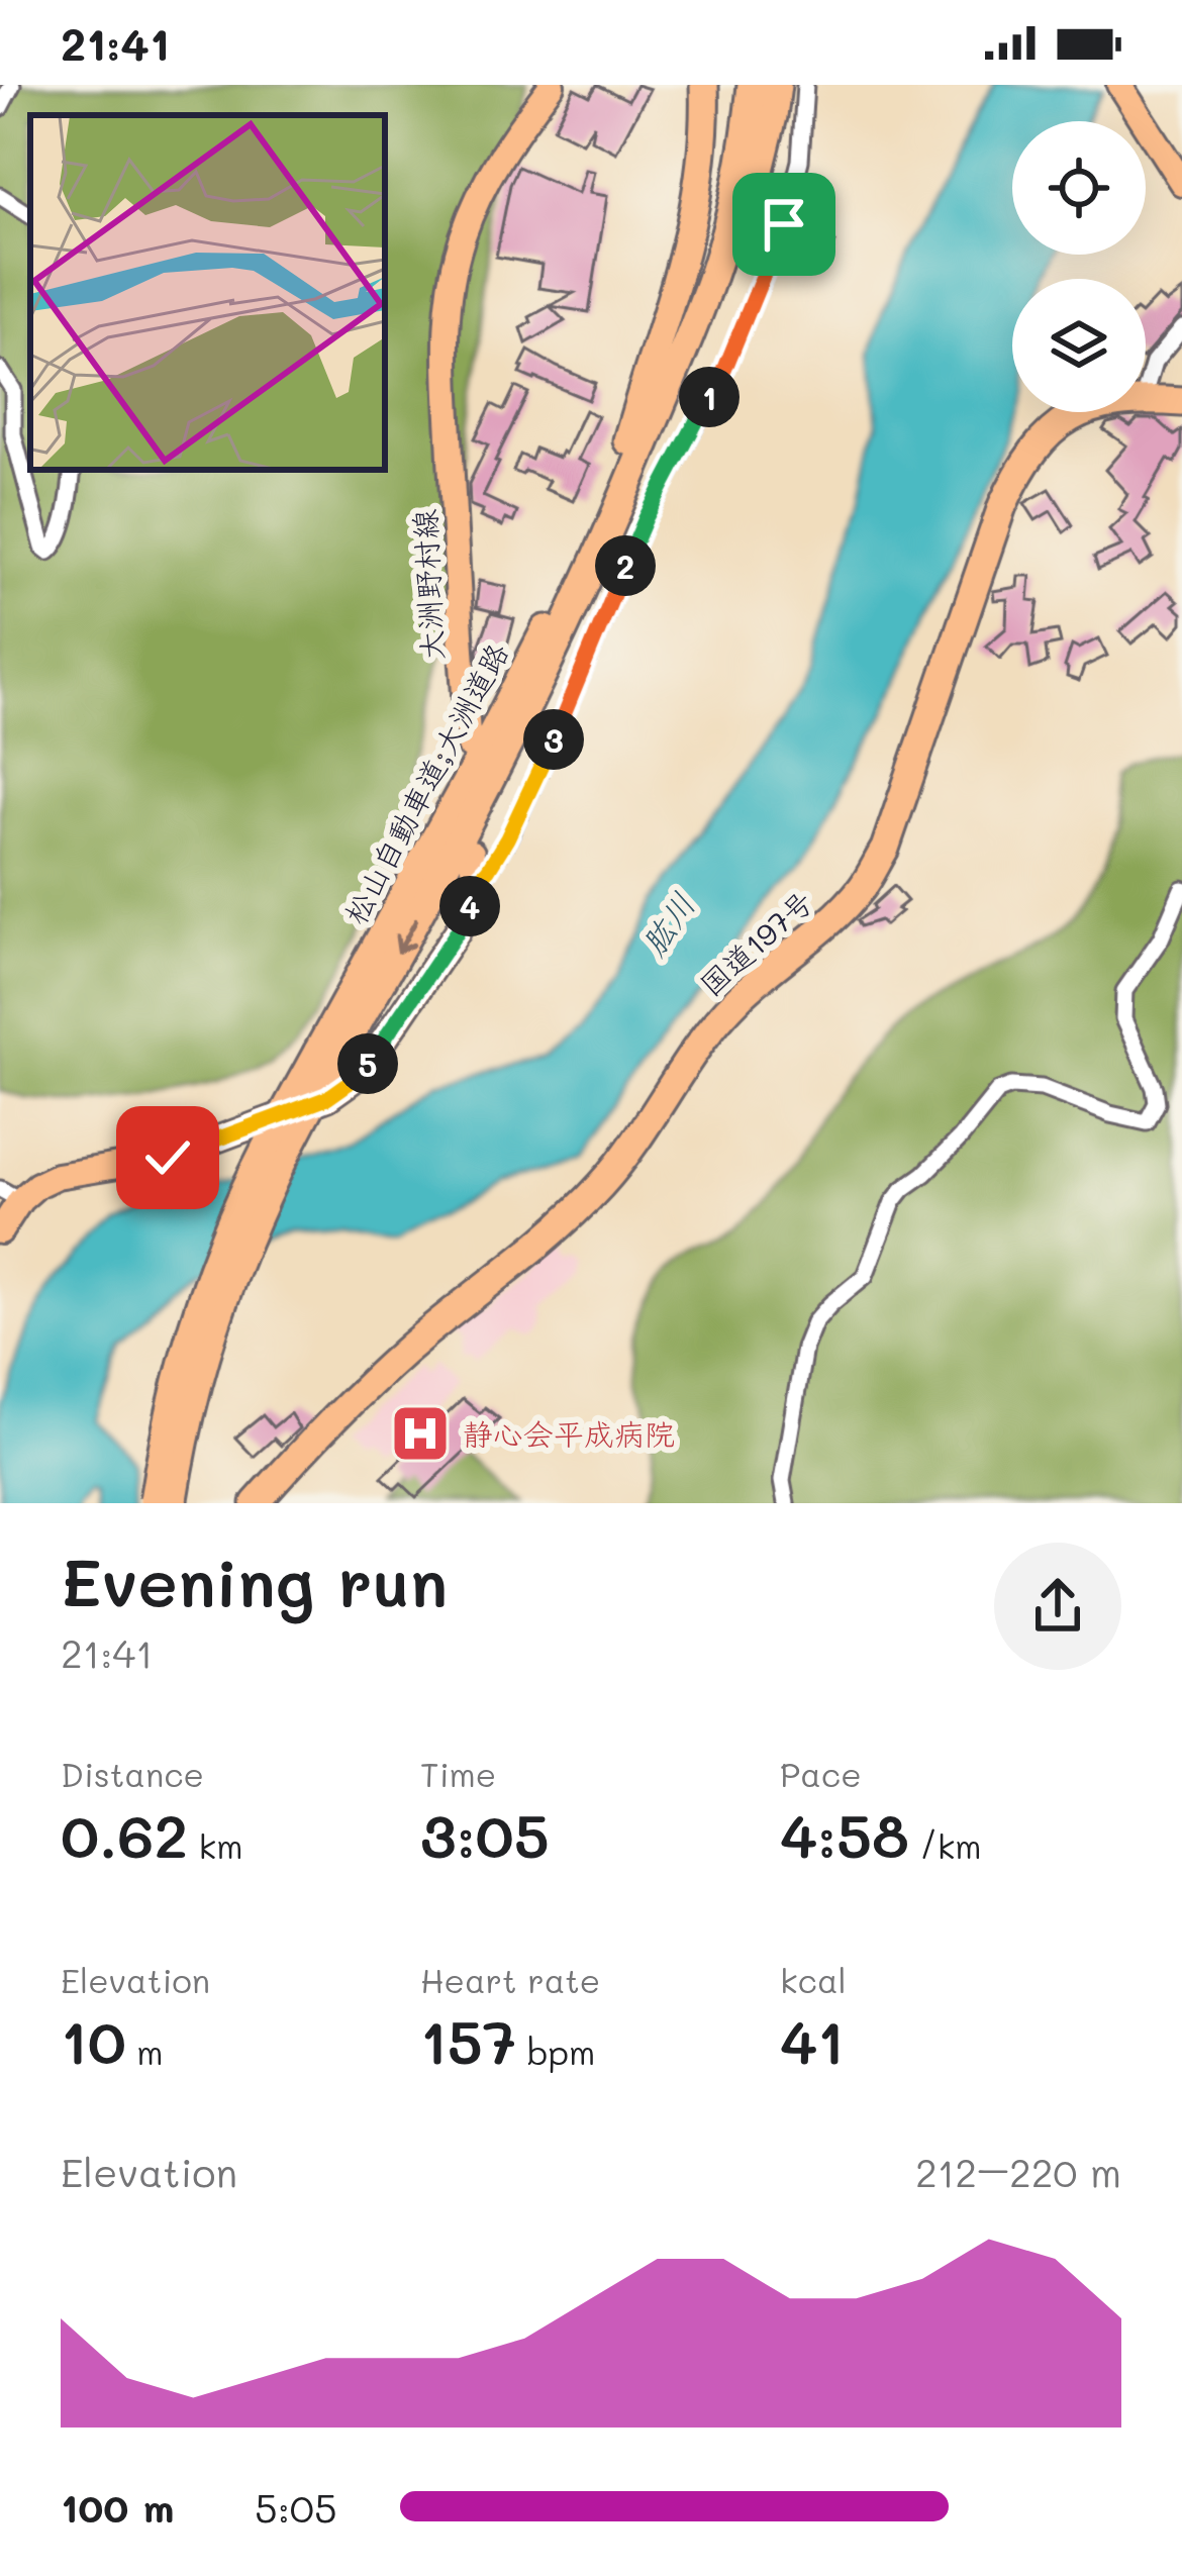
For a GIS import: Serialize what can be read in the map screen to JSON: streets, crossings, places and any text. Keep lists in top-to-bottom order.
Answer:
{
  "streets": {
    "highway": ["松山自動車道;大洲道路", "国道197号"],
    "main road": ["大洲野村線"]
  },
  "water": ["肱川"],
  "places": {
    "hospital": ["静心会平成病院"]
  },
  "page": {
    "status": "21:41",
    "pins": [
      "1",
      "2",
      "3",
      "4",
      "5"
    ],
    "heading": ["Evening run", "21:41"],
    "stats": [
      ["Distance", "0.62 km"],
      ["Time", "3:05"],
      ["Pace", "4:58 /km"],
      ["Elevation", "10 m"],
      ["Heart rate", "157 bpm"],
      ["kcal", "41"]
    ],
    "chart": ["Elevation", "212–220 m"],
    "list": [
      {
        "name": "100 m",
        "note": "5:05"
      }
    ]
  }
}
